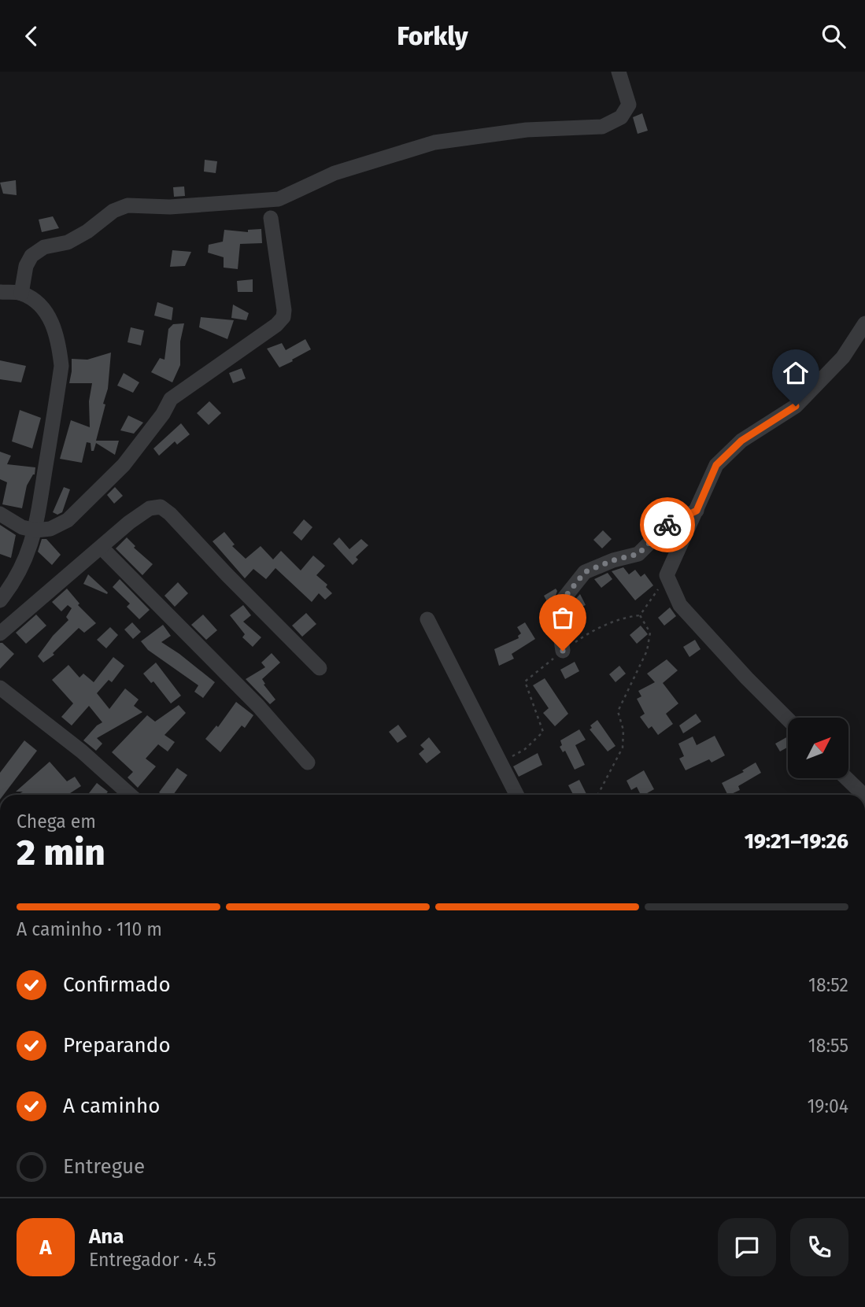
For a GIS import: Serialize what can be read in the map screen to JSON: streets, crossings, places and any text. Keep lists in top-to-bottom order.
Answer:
{
  "north": "top right",
  "page": {
    "header": "Forkly",
    "heading": ["2 min", "Chega em", "19:21–19:26"],
    "panel": ["Ana", "Entregador · 4.5"],
    "bar": "A caminho · 110 m",
    "list": [
      ["Confirmado", "18:52"],
      ["Preparando", "18:55"],
      ["A caminho", "19:04"],
      "Entregue"
    ],
    "round": "A"
  }
}
